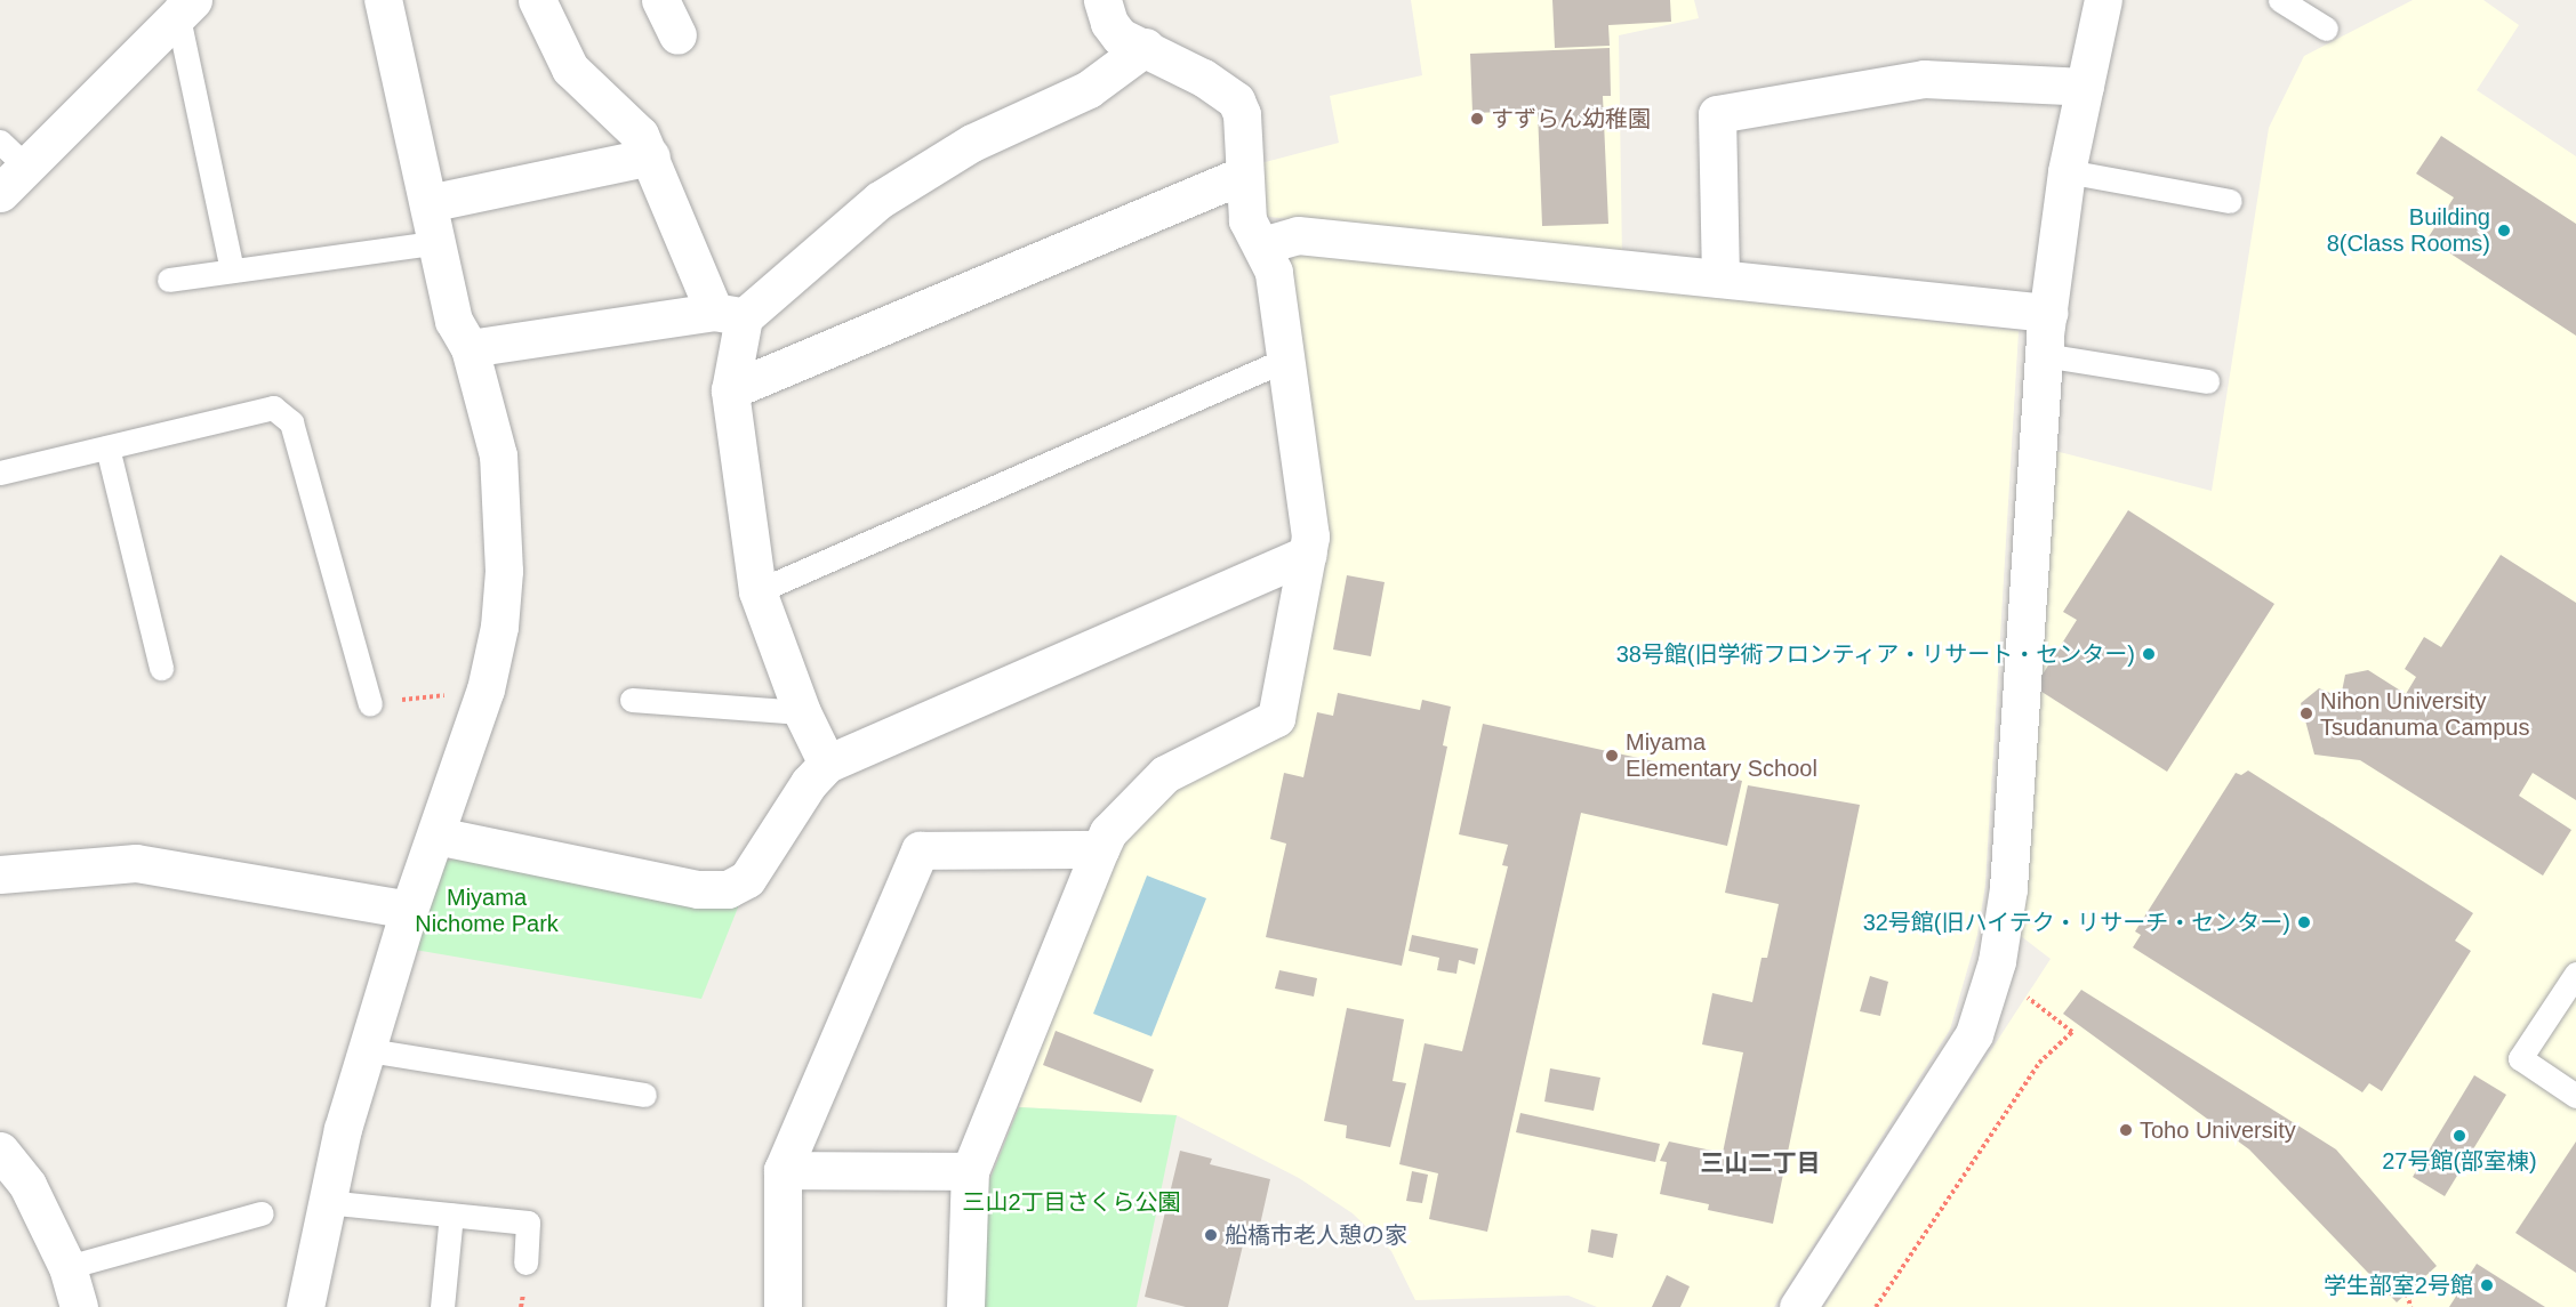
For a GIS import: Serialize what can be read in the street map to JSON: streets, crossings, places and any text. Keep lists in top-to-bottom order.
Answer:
{
  "districts": ["三山二丁目"],
  "parks": ["Miyama Nichome Park", "三山2丁目さくら公園"],
  "places": [
    "すずらん幼稚園",
    "Building 8(Class Rooms)",
    "38号館(旧学術フロンティア・リサート・センター)",
    "Nihon University Tsudanuma Campus",
    "Miyama Elementary School",
    "32号館(旧ハイテク・リサーチ・センター)",
    "Toho University",
    "27号館(部室棟)",
    "船橋市老人憩の家",
    "学生部室2号館"
  ]
}
